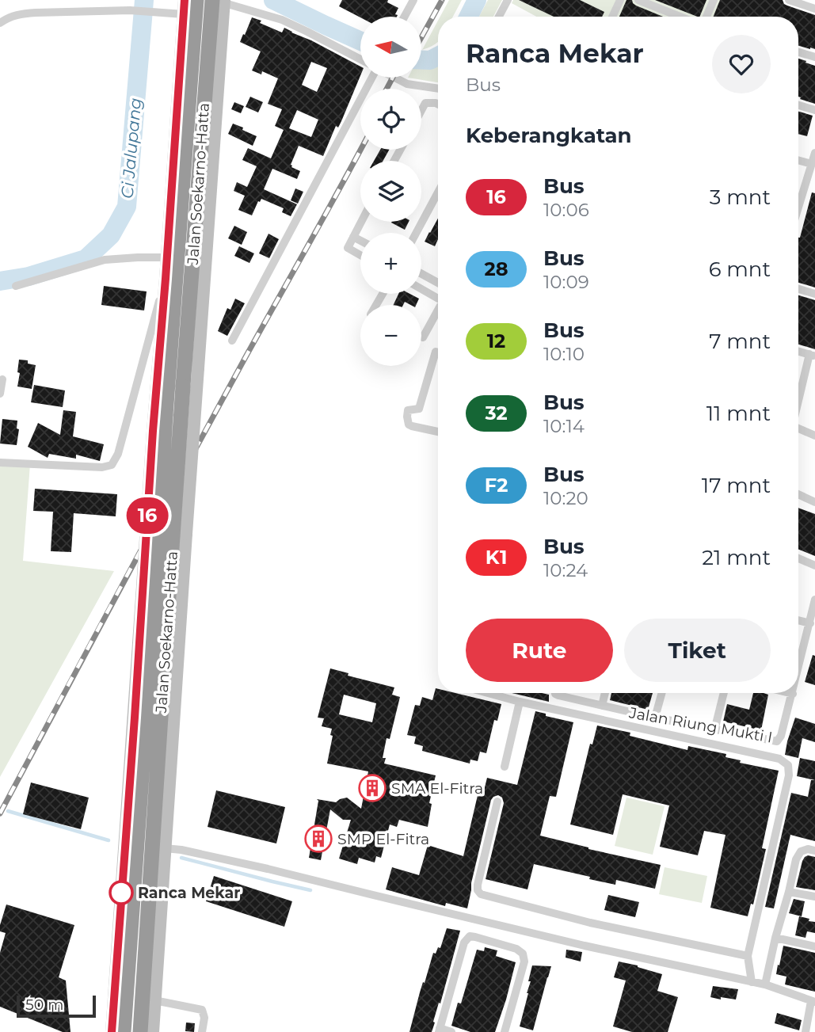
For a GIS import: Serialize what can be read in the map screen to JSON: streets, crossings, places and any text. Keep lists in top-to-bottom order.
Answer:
{
  "streets": {
    "highway": ["Jalan Soekarno-Hatta"],
    "street": ["Jalan Riung Mukti I"]
  },
  "water": ["Ci Jalupang"],
  "places": {
    "building": ["SMA El-Fitra", "SMP El-Fitra"],
    "other": ["Ranca Mekar"]
  },
  "lines": ["bus line 16"],
  "scale_bar": "50 m",
  "north": "left",
  "page": {
    "on_map": "16",
    "map_buttons": ["+", "−"],
    "heading": [
      ["Ranca Mekar", "Bus"],
      "Keberangkatan"
    ],
    "list": [
      {
        "mark": "16",
        "name": "Bus",
        "note": "10:06",
        "value": "3 mnt"
      },
      {
        "mark": "28",
        "name": "Bus",
        "note": "10:09",
        "value": "6 mnt"
      },
      {
        "mark": "12",
        "name": "Bus",
        "note": "10:10",
        "value": "7 mnt"
      },
      {
        "mark": "32",
        "name": "Bus",
        "note": "10:14",
        "value": "11 mnt"
      },
      {
        "mark": "F2",
        "name": "Bus",
        "note": "10:20",
        "value": "17 mnt"
      },
      {
        "mark": "K1",
        "name": "Bus",
        "note": "10:24",
        "value": "21 mnt"
      }
    ],
    "buttons": ["Rute", "Tiket"],
    "scale": "50 m"
  }
}
